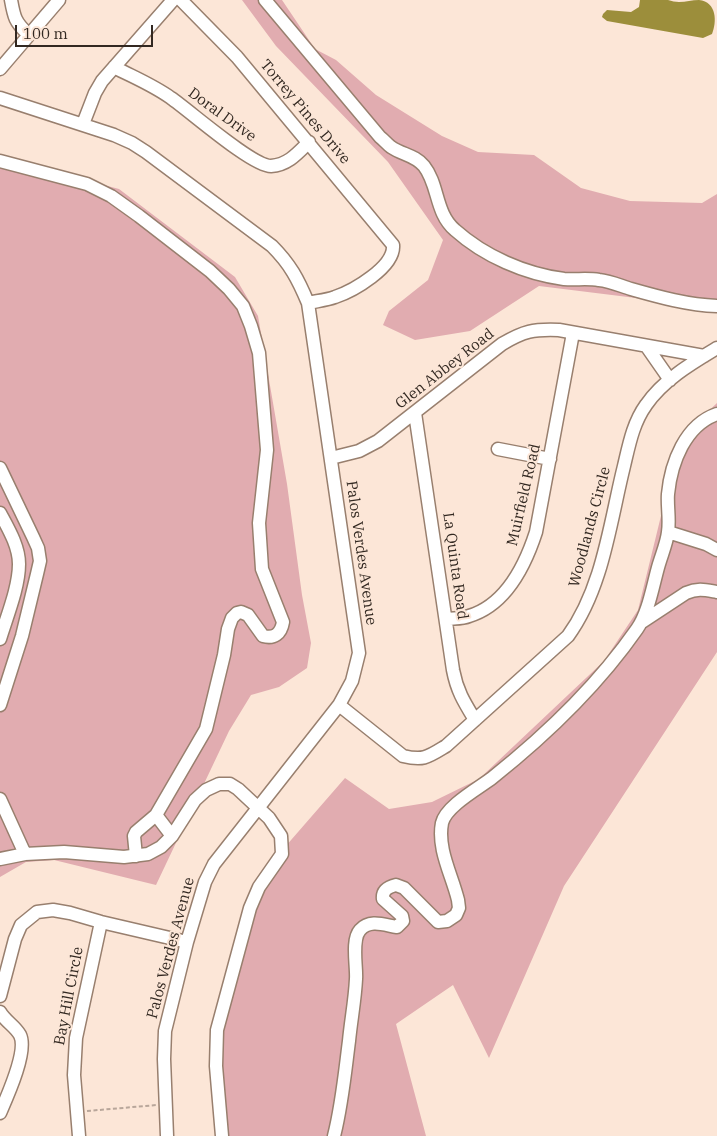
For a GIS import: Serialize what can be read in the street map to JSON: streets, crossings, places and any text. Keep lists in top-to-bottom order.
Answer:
{
  "streets": {
    "street": [
      "Torrey Pines Drive",
      "Doral Drive",
      "Glen Abbey Road",
      "Muirfield Road",
      "Woodlands Circle",
      "Palos Verdes Avenue",
      "La Quinta Road",
      "Bay Hill Circle"
    ]
  },
  "crossings": [
    ["Torrey Pines Drive", "Doral Drive"],
    ["Torrey Pines Drive", "Palos Verdes Avenue"],
    ["Glen Abbey Road", "Muirfield Road"],
    ["Glen Abbey Road", "Woodlands Circle"],
    ["Glen Abbey Road", "Palos Verdes Avenue"],
    ["Glen Abbey Road", "La Quinta Road"],
    ["Muirfield Road", "La Quinta Road"],
    ["Woodlands Circle", "Palos Verdes Avenue"],
    ["Woodlands Circle", "La Quinta Road"]
  ],
  "scale_bar": "100 m"
}
